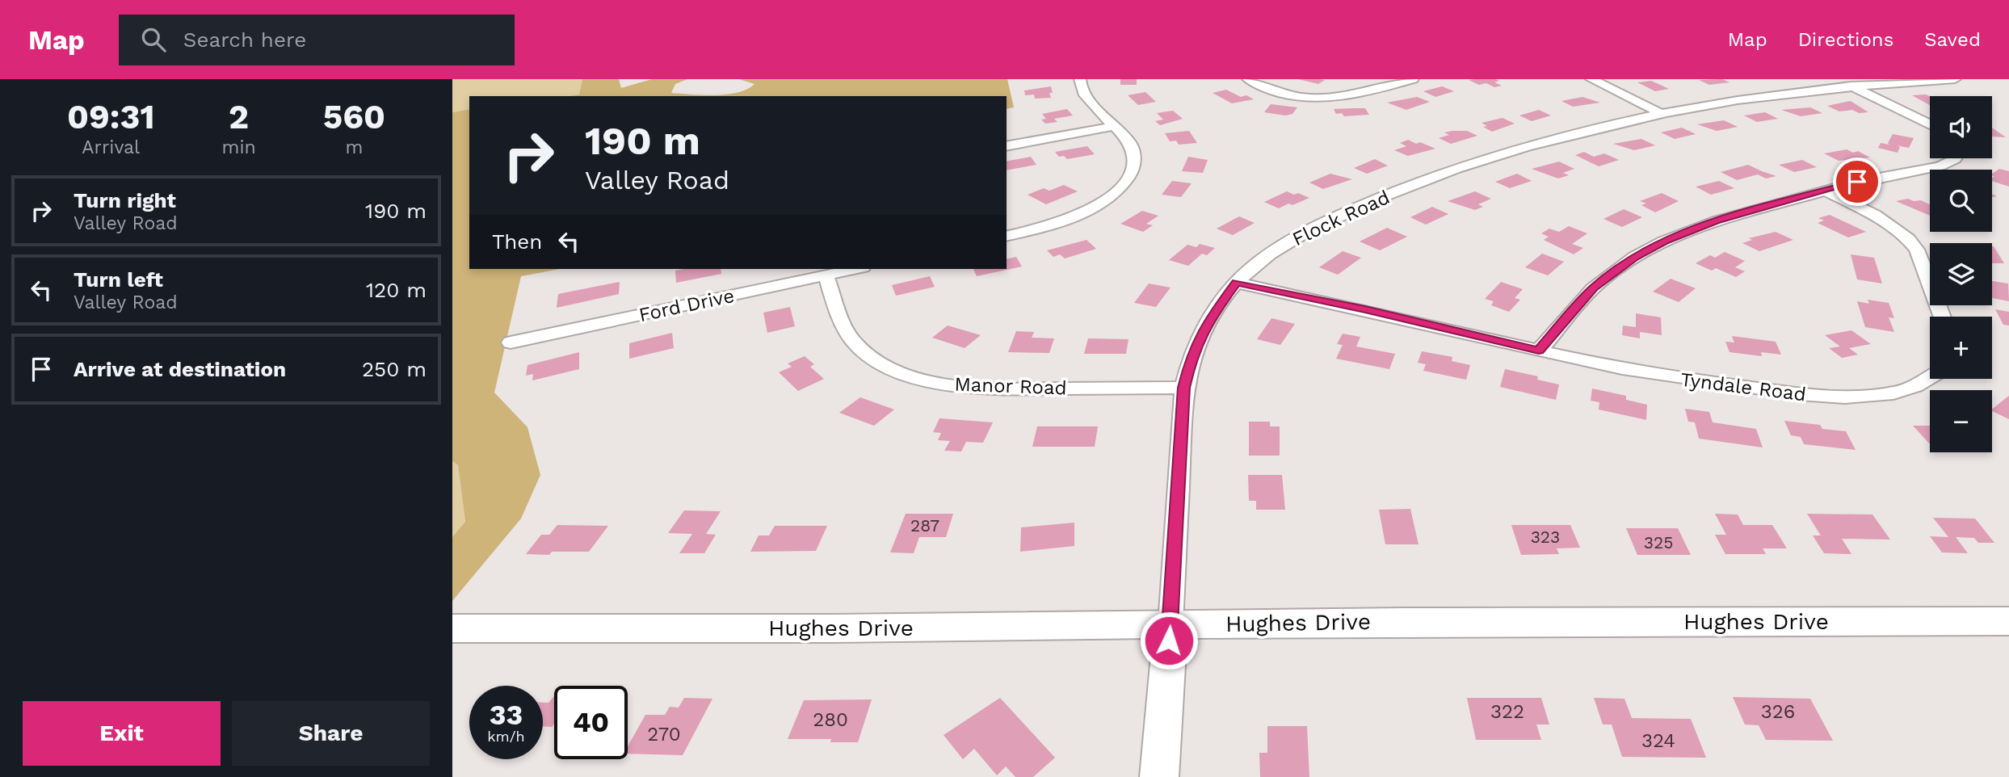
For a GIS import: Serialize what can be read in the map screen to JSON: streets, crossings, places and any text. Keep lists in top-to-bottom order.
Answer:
{
  "streets": {
    "street": [
      "Flock Road",
      "Ford Drive",
      "Manor Road",
      "Tyndale Road",
      "Hughes Drive"
    ]
  },
  "crossings": [
    ["Flock Road", "Manor Road"],
    ["Flock Road", "Tyndale Road"],
    ["Flock Road", "Hughes Drive"],
    ["Ford Drive", "Manor Road"]
  ],
  "house_numbers": [
    "287",
    "323",
    "325",
    "322",
    "326",
    "280",
    "270",
    "324"
  ],
  "page": {
    "header": "Map",
    "search": "Search here",
    "nav": ["Map", "Directions", "Saved"],
    "eta": [
      "09:31",
      "Arrival",
      "2",
      "min",
      "560",
      "m"
    ],
    "map_buttons": ["+", "−"],
    "turn": ["190 m", "Valley Road"],
    "list": [
      {
        "name": "Turn right",
        "note": "Valley Road",
        "value": "190 m"
      },
      {
        "name": "Turn left",
        "note": "Valley Road",
        "value": "120 m"
      },
      {
        "name": "Arrive at destination",
        "value": "250 m"
      }
    ],
    "then": "Then",
    "speed": "33 km/h",
    "limit": "40",
    "buttons": ["Exit", "Share"]
  }
}
